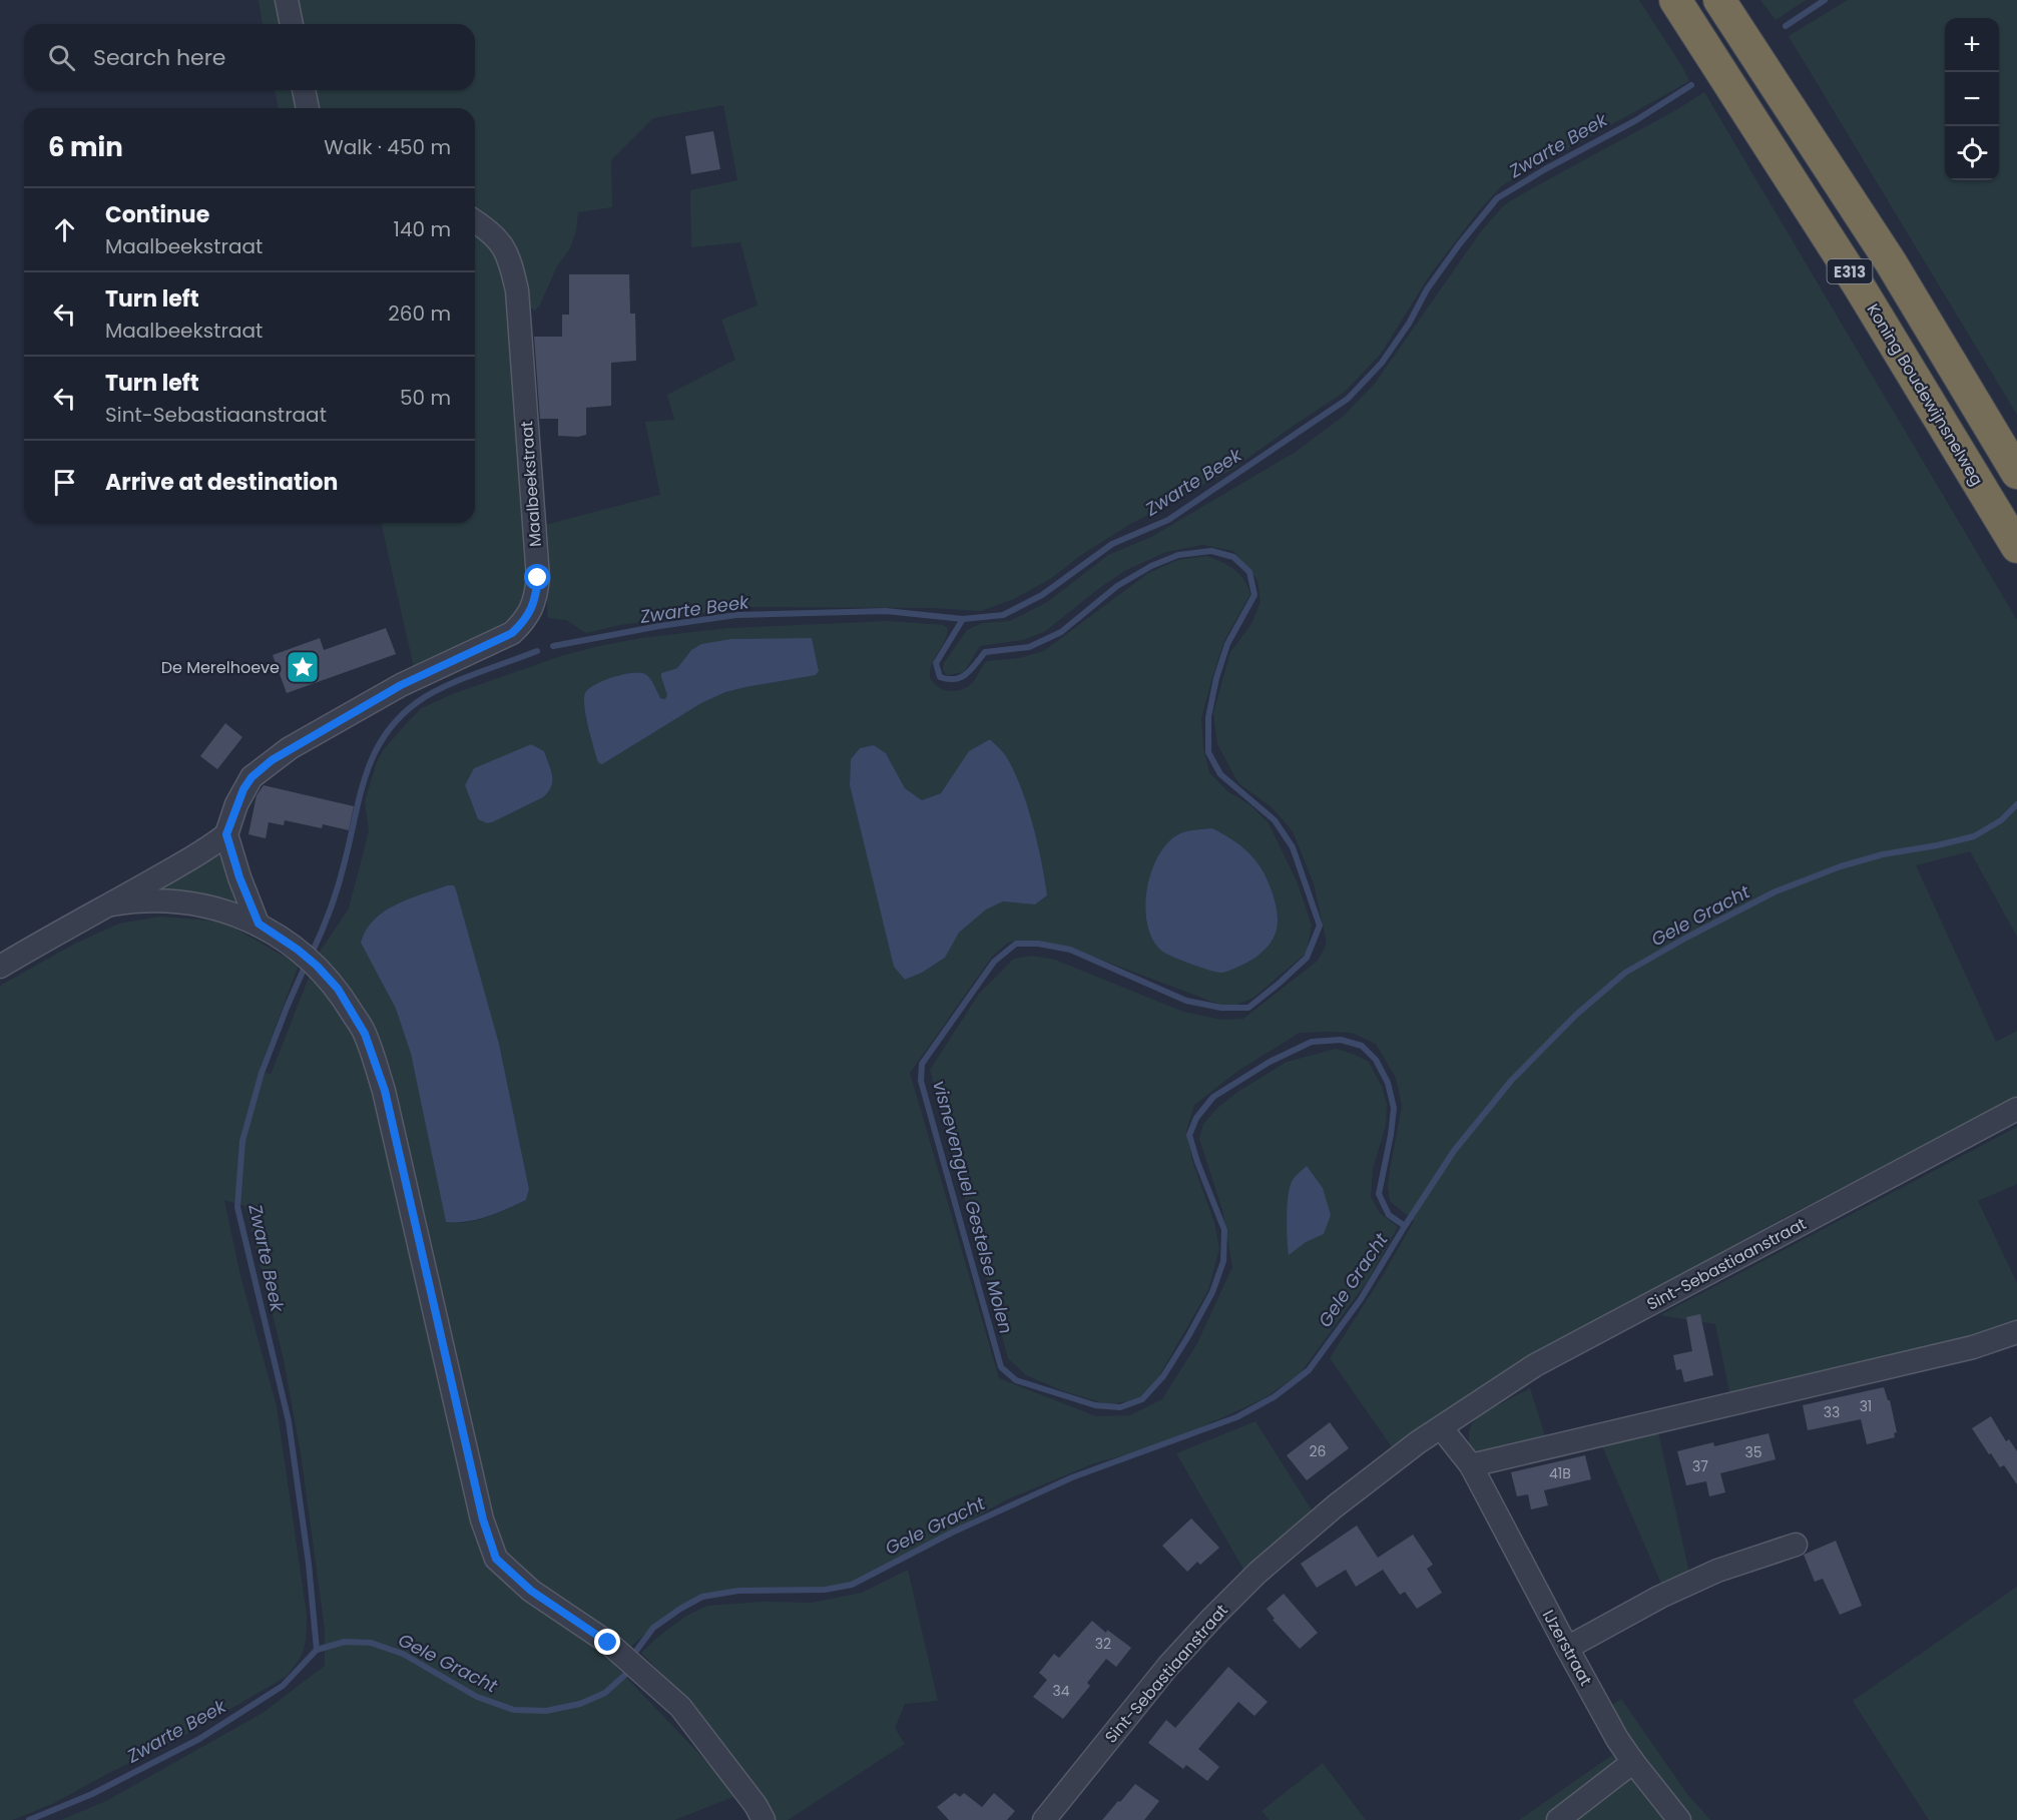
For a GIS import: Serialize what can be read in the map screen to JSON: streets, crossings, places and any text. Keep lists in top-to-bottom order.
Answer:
{
  "streets": {
    "highway": ["E313", "Koning Boudewijnsnelweg"],
    "street": ["Maalbeekstraat", "Sint-Sebastiaanstraat", "IJzerstraat"]
  },
  "water": ["Zwarte Beek", "Gele Gracht", "visnevenguel Gestelse Molen"],
  "places": {
    "place": ["De Merelhoeve"]
  },
  "house_numbers": [
    "31",
    "33",
    "26",
    "35",
    "37",
    "41B",
    "32",
    "34"
  ],
  "page": {
    "map_buttons": ["+", "−"],
    "search": "Search here",
    "heading": ["6 min", "Walk · 450 m"],
    "list": [
      ["Continue", "Maalbeekstraat", "140 m"],
      ["Turn left", "Maalbeekstraat", "260 m"],
      ["Turn left", "Sint-Sebastiaanstraat", "50 m"],
      "Arrive at destination"
    ]
  }
}
